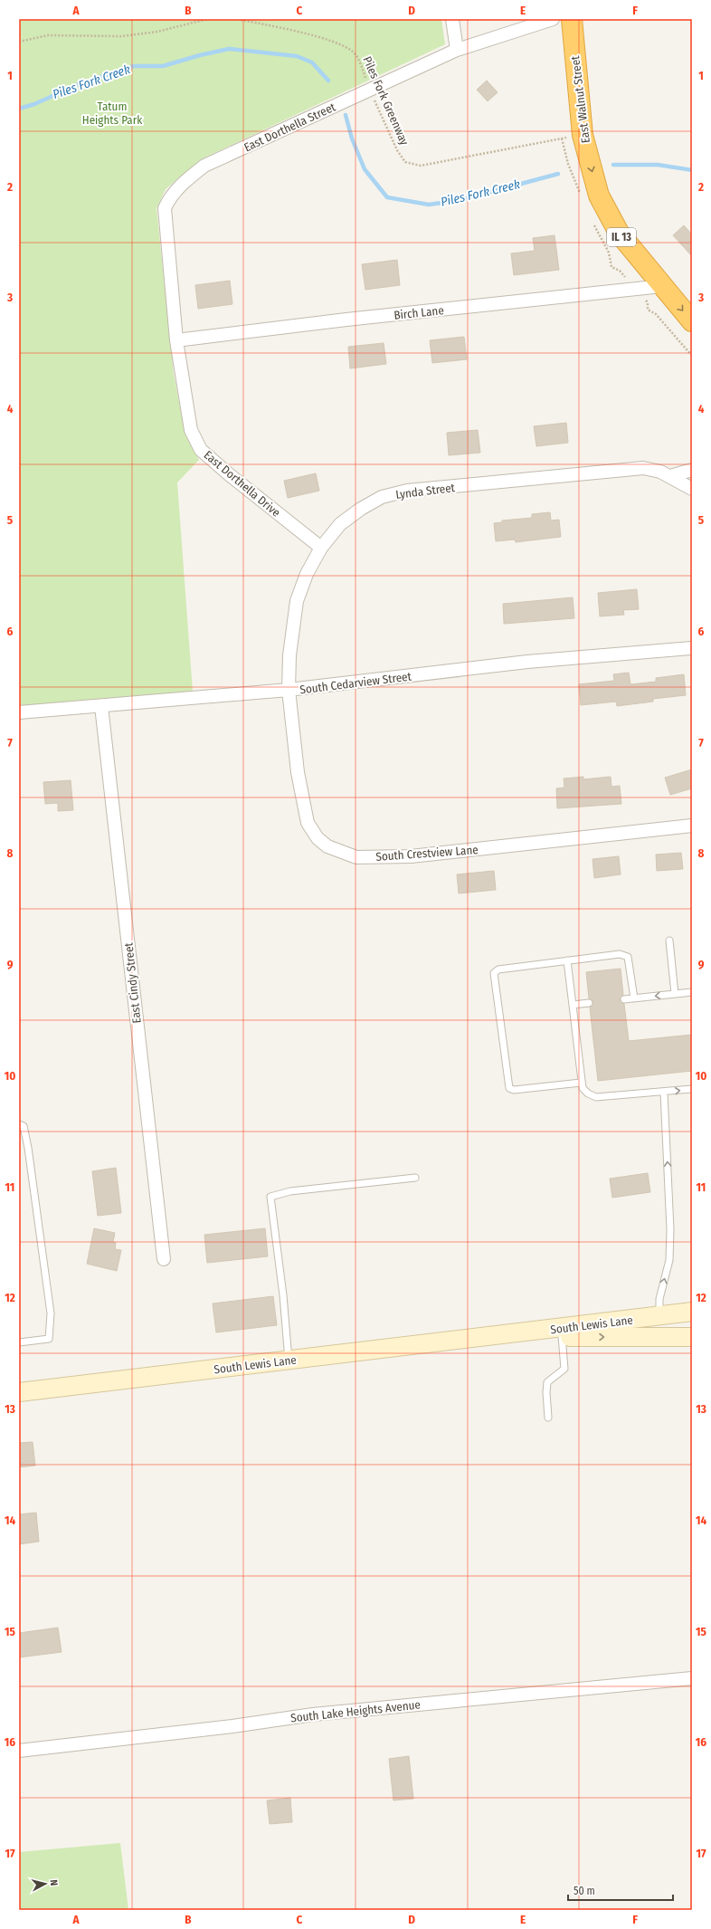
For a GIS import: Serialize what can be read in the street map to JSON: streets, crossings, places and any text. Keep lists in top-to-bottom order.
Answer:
{
  "streets": {
    "highway": ["East Walnut Street", "IL 13"],
    "street": [
      "East Dorthella Street",
      "Birch Lane",
      "East Dorthella Drive",
      "Lynda Street",
      "South Cedarview Street",
      "South Crestview Lane",
      "East Cindy Street",
      "South Lewis Lane",
      "South Lake Heights Avenue"
    ],
    "path": ["Piles Fork Greenway"]
  },
  "crossings": [
    ["East Walnut Street", "Birch Lane"],
    ["Piles Fork Greenway", "East Dorthella Street"],
    ["East Dorthella Street", "Birch Lane"],
    ["East Dorthella Street", "East Dorthella Drive"],
    ["Birch Lane", "East Dorthella Drive"],
    ["East Dorthella Drive", "Lynda Street"],
    ["Lynda Street", "South Cedarview Street"],
    ["Lynda Street", "South Crestview Lane"],
    ["South Cedarview Street", "South Crestview Lane"],
    ["South Cedarview Street", "East Cindy Street"]
  ],
  "one_way": ["East Walnut Street"],
  "water": ["Piles Fork Creek"],
  "parks": ["Tatum Heights Park"],
  "scale_bar": "50 m",
  "north": "right",
  "grid": {
    "columns": [
      "A",
      "B",
      "C",
      "D",
      "E",
      "F"
    ],
    "rows": [
      "1",
      "2",
      "3",
      "4",
      "5",
      "6",
      "7",
      "8",
      "9",
      "10",
      "11",
      "12",
      "13",
      "14",
      "15",
      "16",
      "17"
    ]
  }
}
